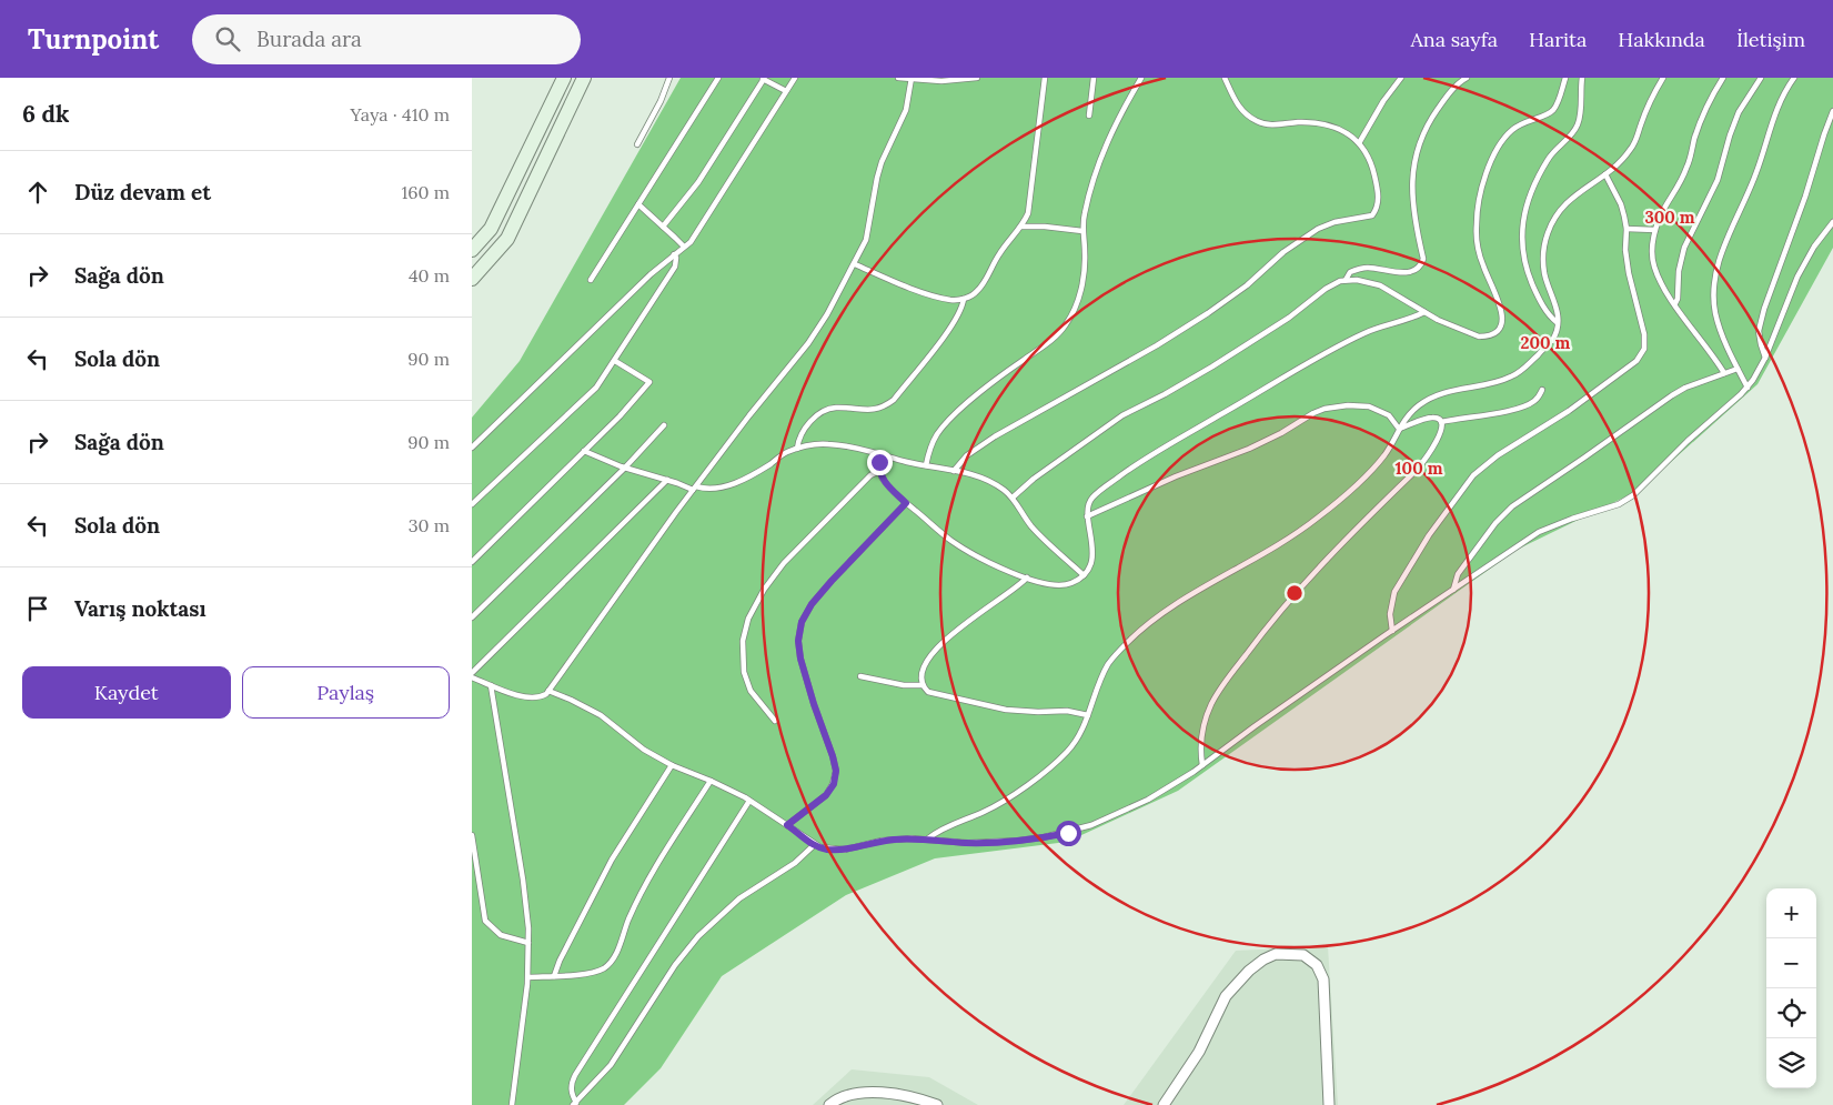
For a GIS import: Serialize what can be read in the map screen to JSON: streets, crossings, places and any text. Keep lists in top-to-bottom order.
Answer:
{
  "page": {
    "header": "Turnpoint",
    "search": "Burada ara",
    "nav": [
      "Ana sayfa",
      "Harita",
      "Hakkında",
      "İletişim"
    ],
    "heading": ["6 dk", "Yaya · 410 m"],
    "list": [
      ["Düz devam et", "160 m"],
      ["Sağa dön", "40 m"],
      ["Sola dön", "90 m"],
      ["Sağa dön", "90 m"],
      ["Sola dön", "30 m"],
      "Varış noktası"
    ],
    "buttons": ["Kaydet", "Paylaş"],
    "map_buttons": ["+", "−"]
  },
  "rings": ["300 m", "200 m", "100 m"]
}
